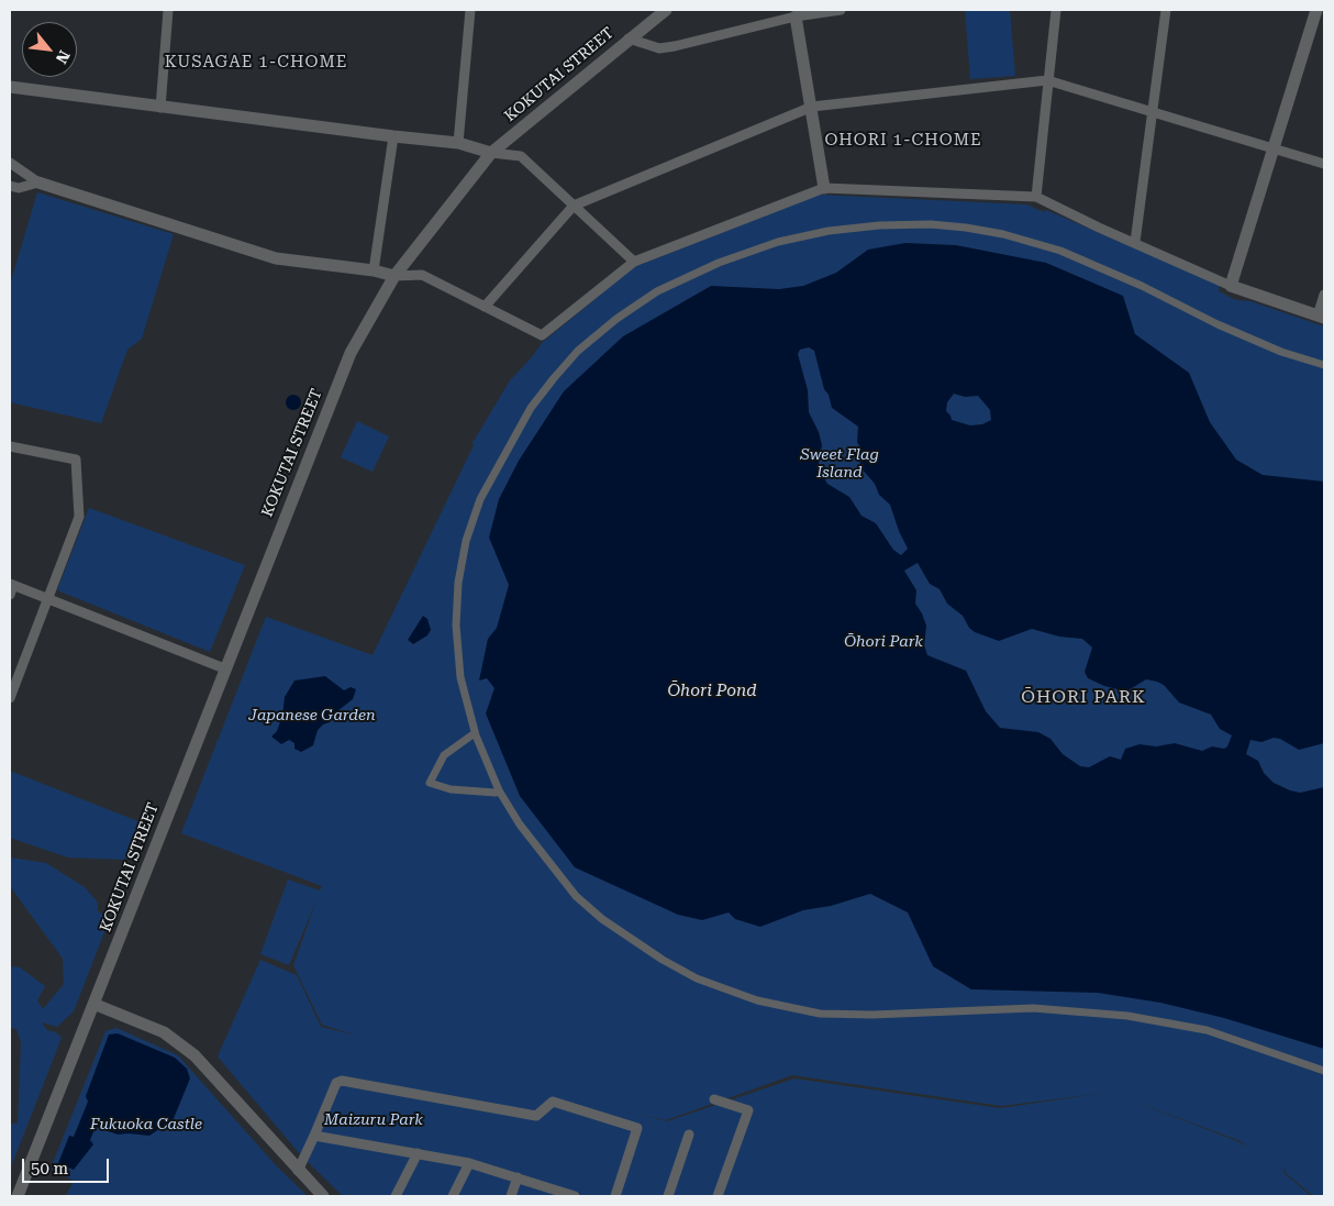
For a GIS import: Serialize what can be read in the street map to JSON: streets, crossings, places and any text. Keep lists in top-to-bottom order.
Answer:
{
  "streets": {
    "street": ["KOKUTAI STREET"]
  },
  "districts": ["KUSAGAE 1-CHOME", "OHORI 1-CHOME", "ŌHORI PARK"],
  "water": ["Ōhori Pond"],
  "parks": [
    "Sweet Flag Island",
    "Ōhori Park",
    "Japanese Garden",
    "Maizuru Park",
    "Fukuoka Castle"
  ],
  "scale_bar": "50 m",
  "north": "bottom right"
}
